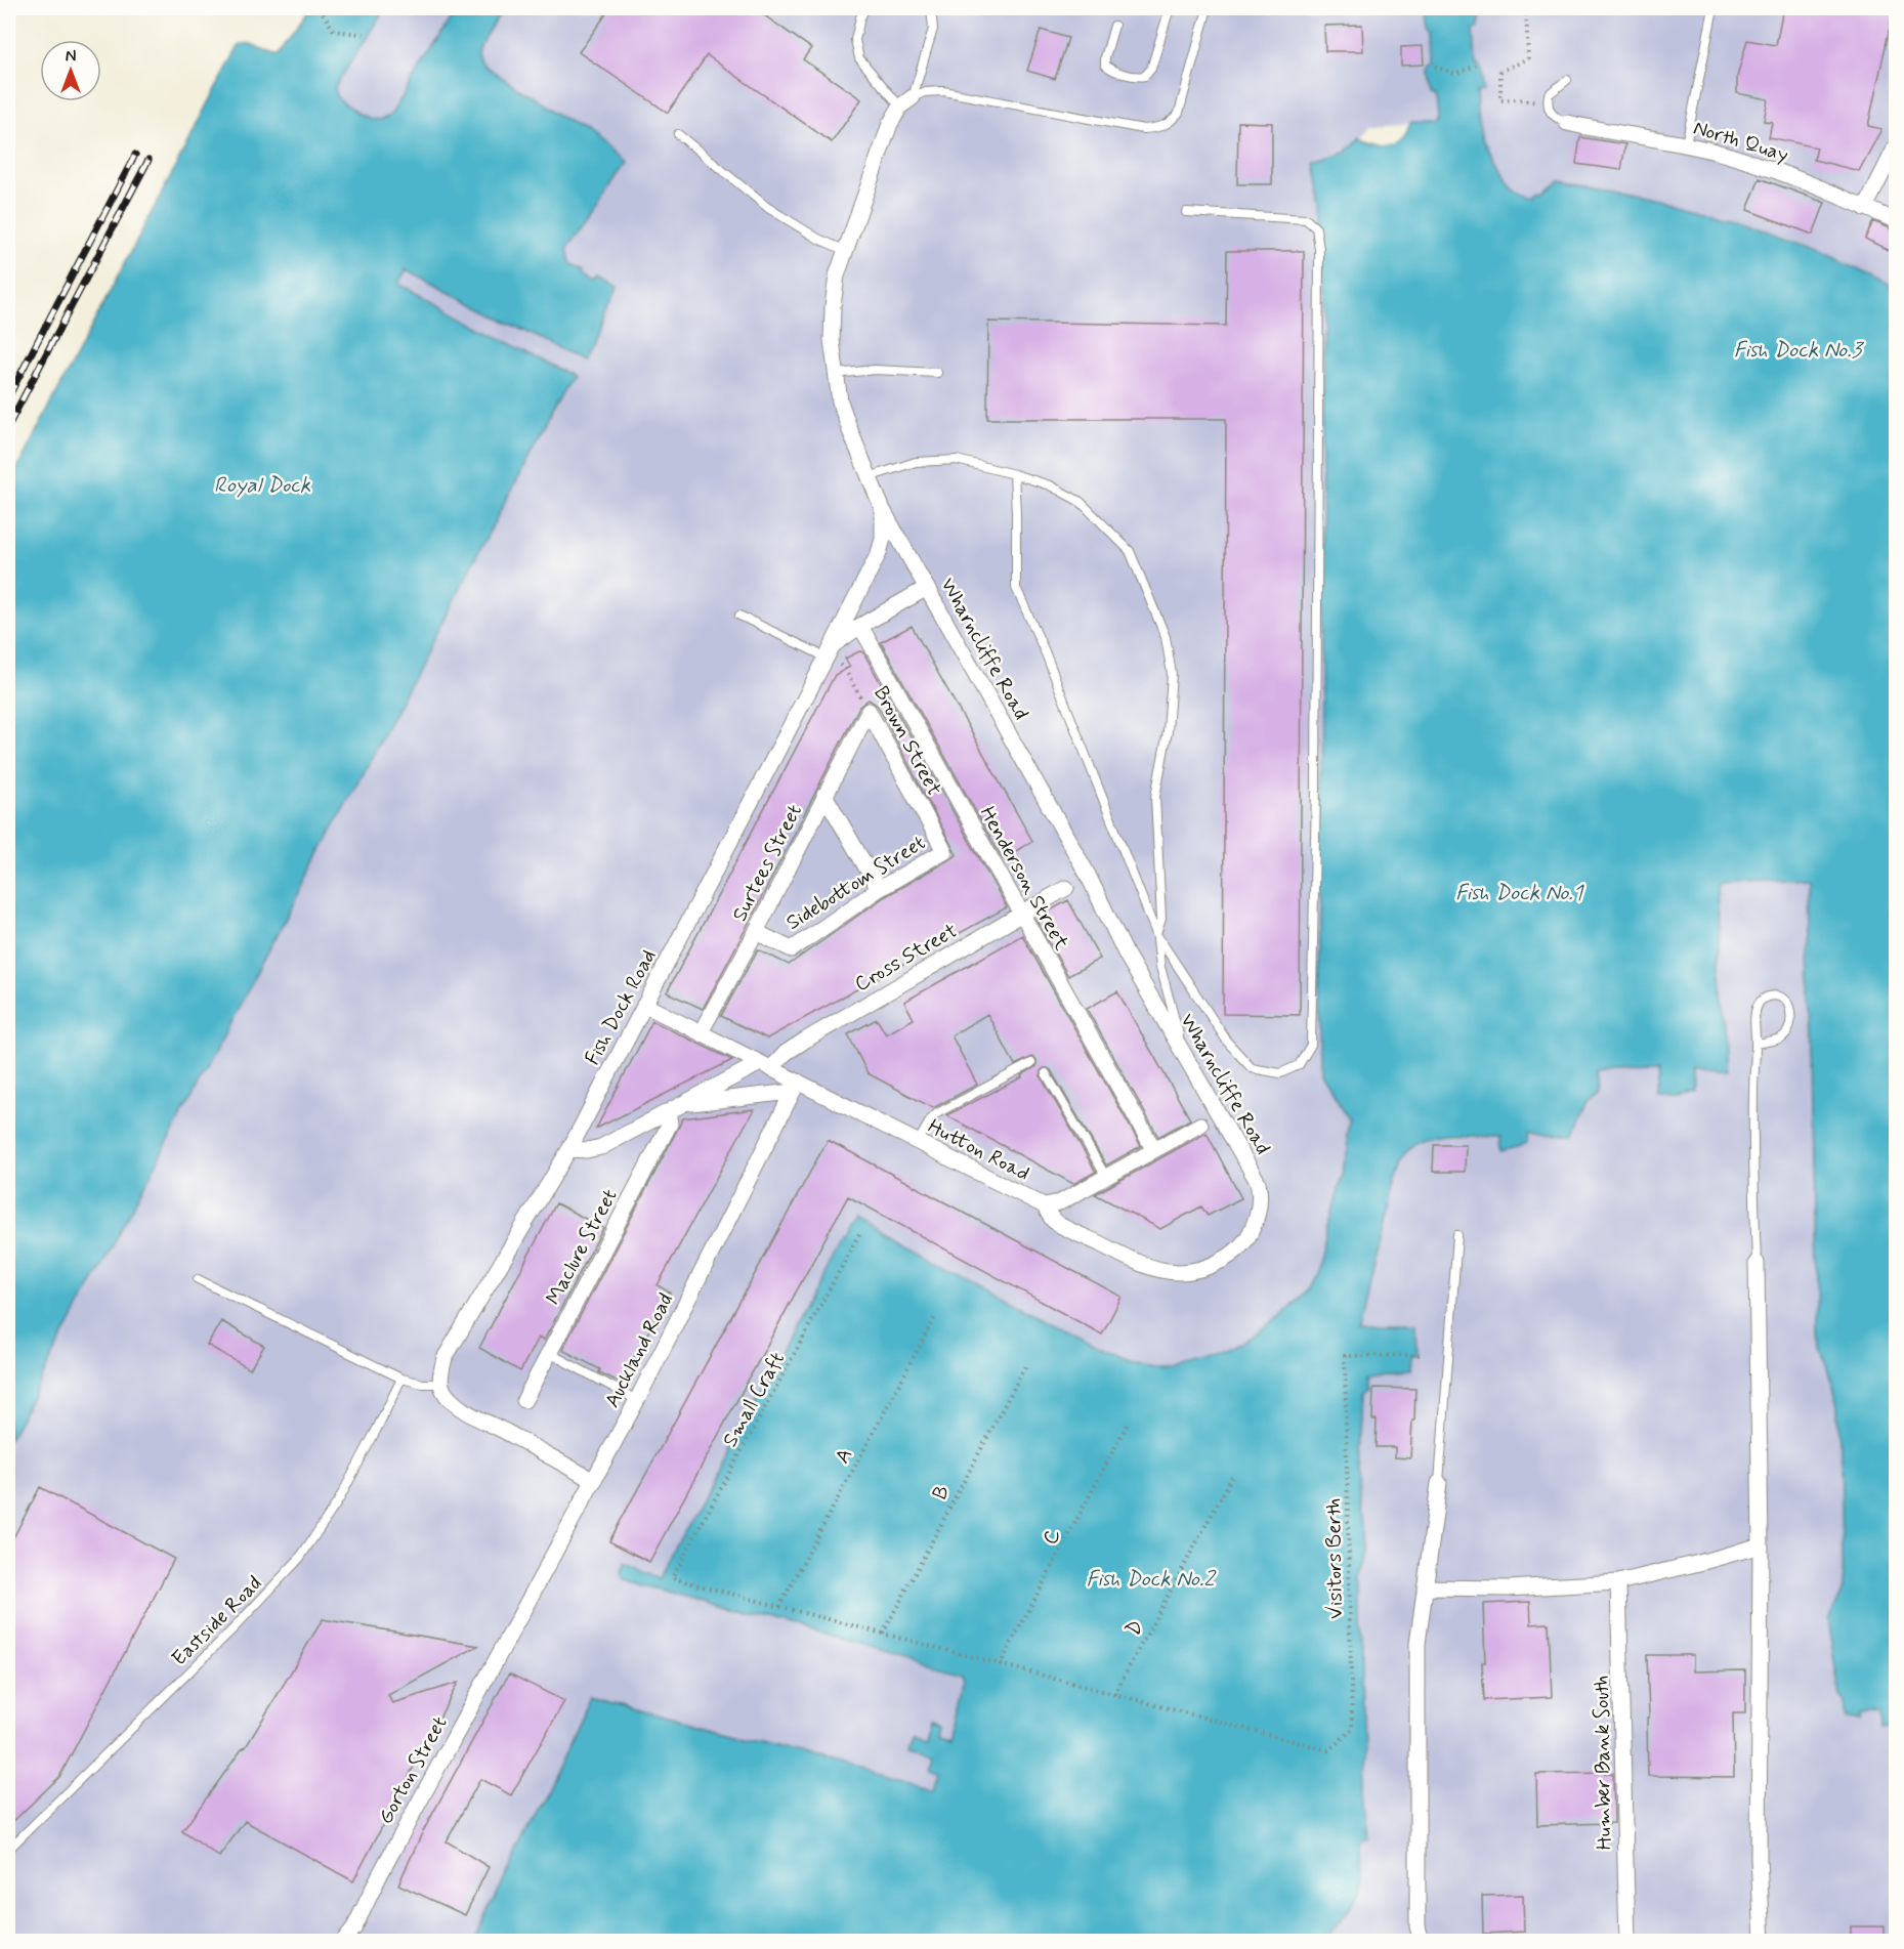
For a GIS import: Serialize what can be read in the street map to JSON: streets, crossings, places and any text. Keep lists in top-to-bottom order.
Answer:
{
  "streets": {
    "street": [
      "North Quay",
      "Wharncliffe Road",
      "Brown Street",
      "Surtees Street",
      "Henderson Street",
      "Sidebottom Street",
      "Cross Street",
      "Fish Dock Road",
      "Hutton Road",
      "Maclure Street",
      "Auckland Road",
      "Humber Bank South",
      "Gorton Street"
    ],
    "lane": ["Eastside Road"],
    "path": [
      "Small Craft",
      "A",
      "B",
      "C",
      "Visitors Berth",
      "D"
    ]
  },
  "crossings": [
    ["Wharncliffe Road", "Fish Dock Road"],
    ["Wharncliffe Road", "Hutton Road"],
    ["Brown Street", "Surtees Street"],
    ["Brown Street", "Sidebottom Street"],
    ["Brown Street", "Fish Dock Road"],
    ["Surtees Street", "Sidebottom Street"],
    ["Surtees Street", "Hutton Road"],
    ["Henderson Street", "Cross Street"],
    ["Henderson Street", "Fish Dock Road"],
    ["Cross Street", "Fish Dock Road"],
    ["Cross Street", "Hutton Road"],
    ["Cross Street", "Maclure Street"],
    ["Cross Street", "Auckland Road"],
    ["Fish Dock Road", "Hutton Road"],
    ["Hutton Road", "Auckland Road"],
    ["Auckland Road", "Gorton Street"],
    ["Small Craft", "A"],
    ["Visitors Berth", "D"]
  ],
  "water": [
    "Fish Dock No.3",
    "Royal Dock",
    "Fish Dock No.1",
    "Fish Dock No.2"
  ],
  "north": "top"
}
